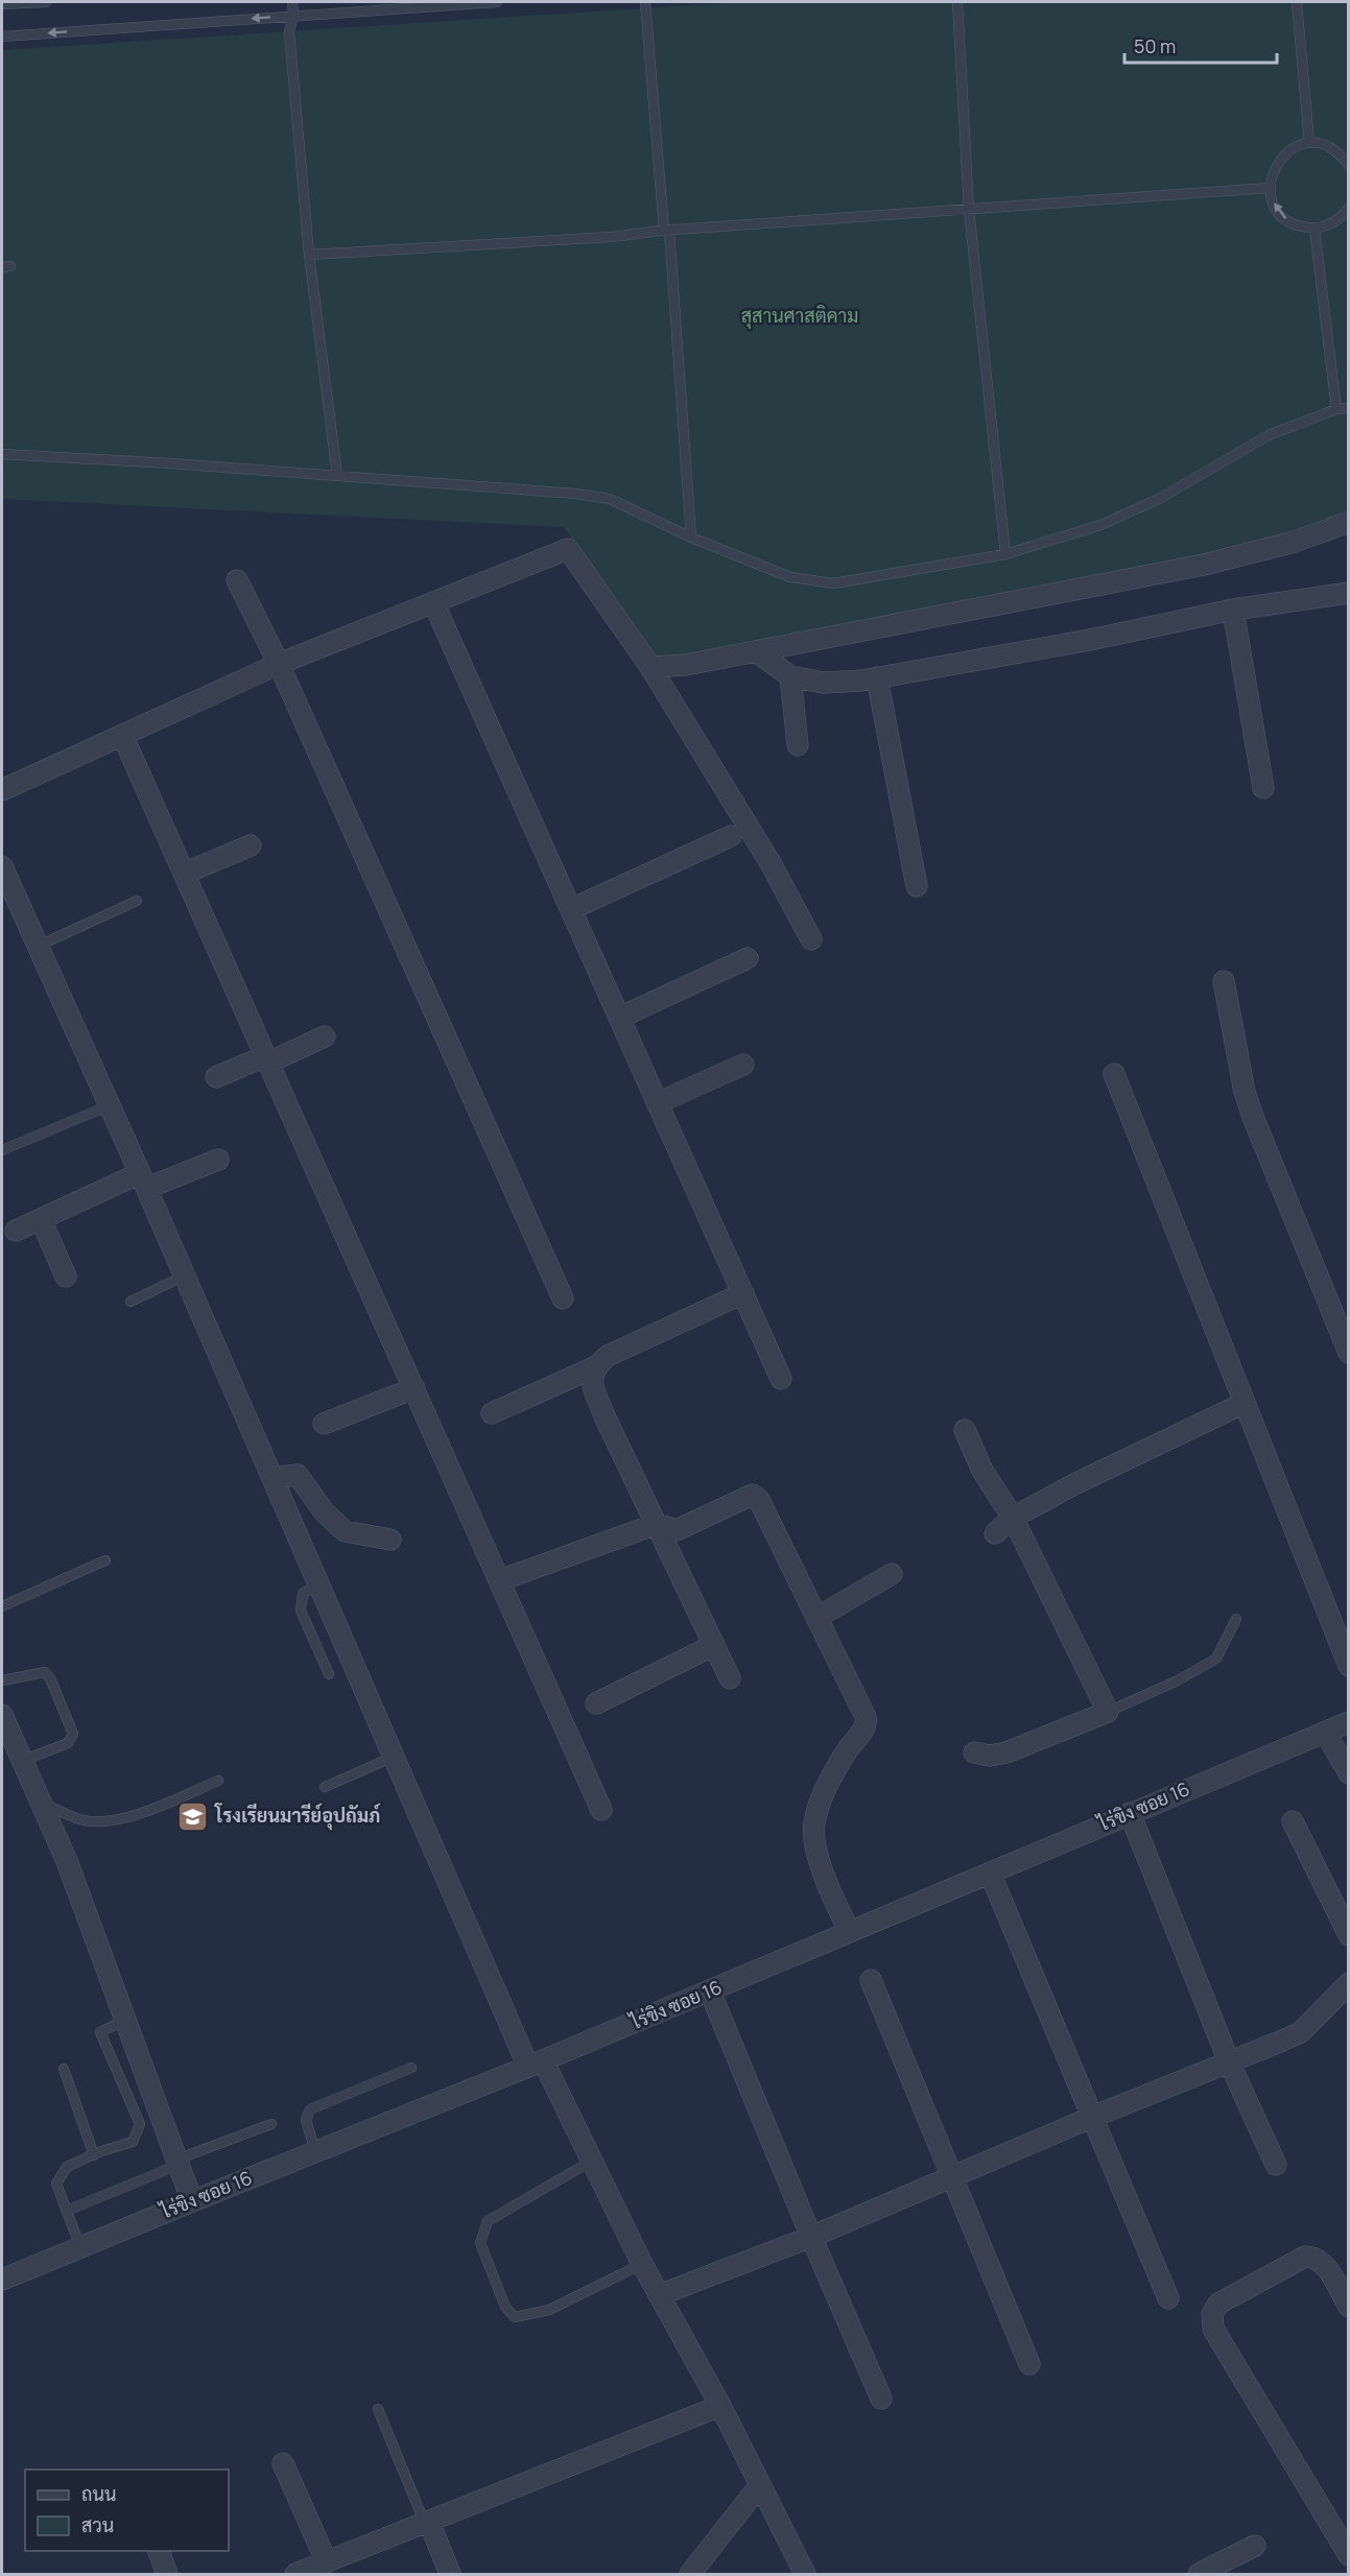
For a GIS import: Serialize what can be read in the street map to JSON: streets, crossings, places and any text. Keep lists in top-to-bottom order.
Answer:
{
  "streets": {
    "street": ["ไร่ขิง ซอย 16"]
  },
  "parks": ["สุสานศาสติคาม"],
  "places": {
    "school or university": ["โรงเรียนมารีย์อุปถัมภ์"]
  },
  "legend": ["ถนน", "สวน"],
  "scale_bar": "50 m"
}
